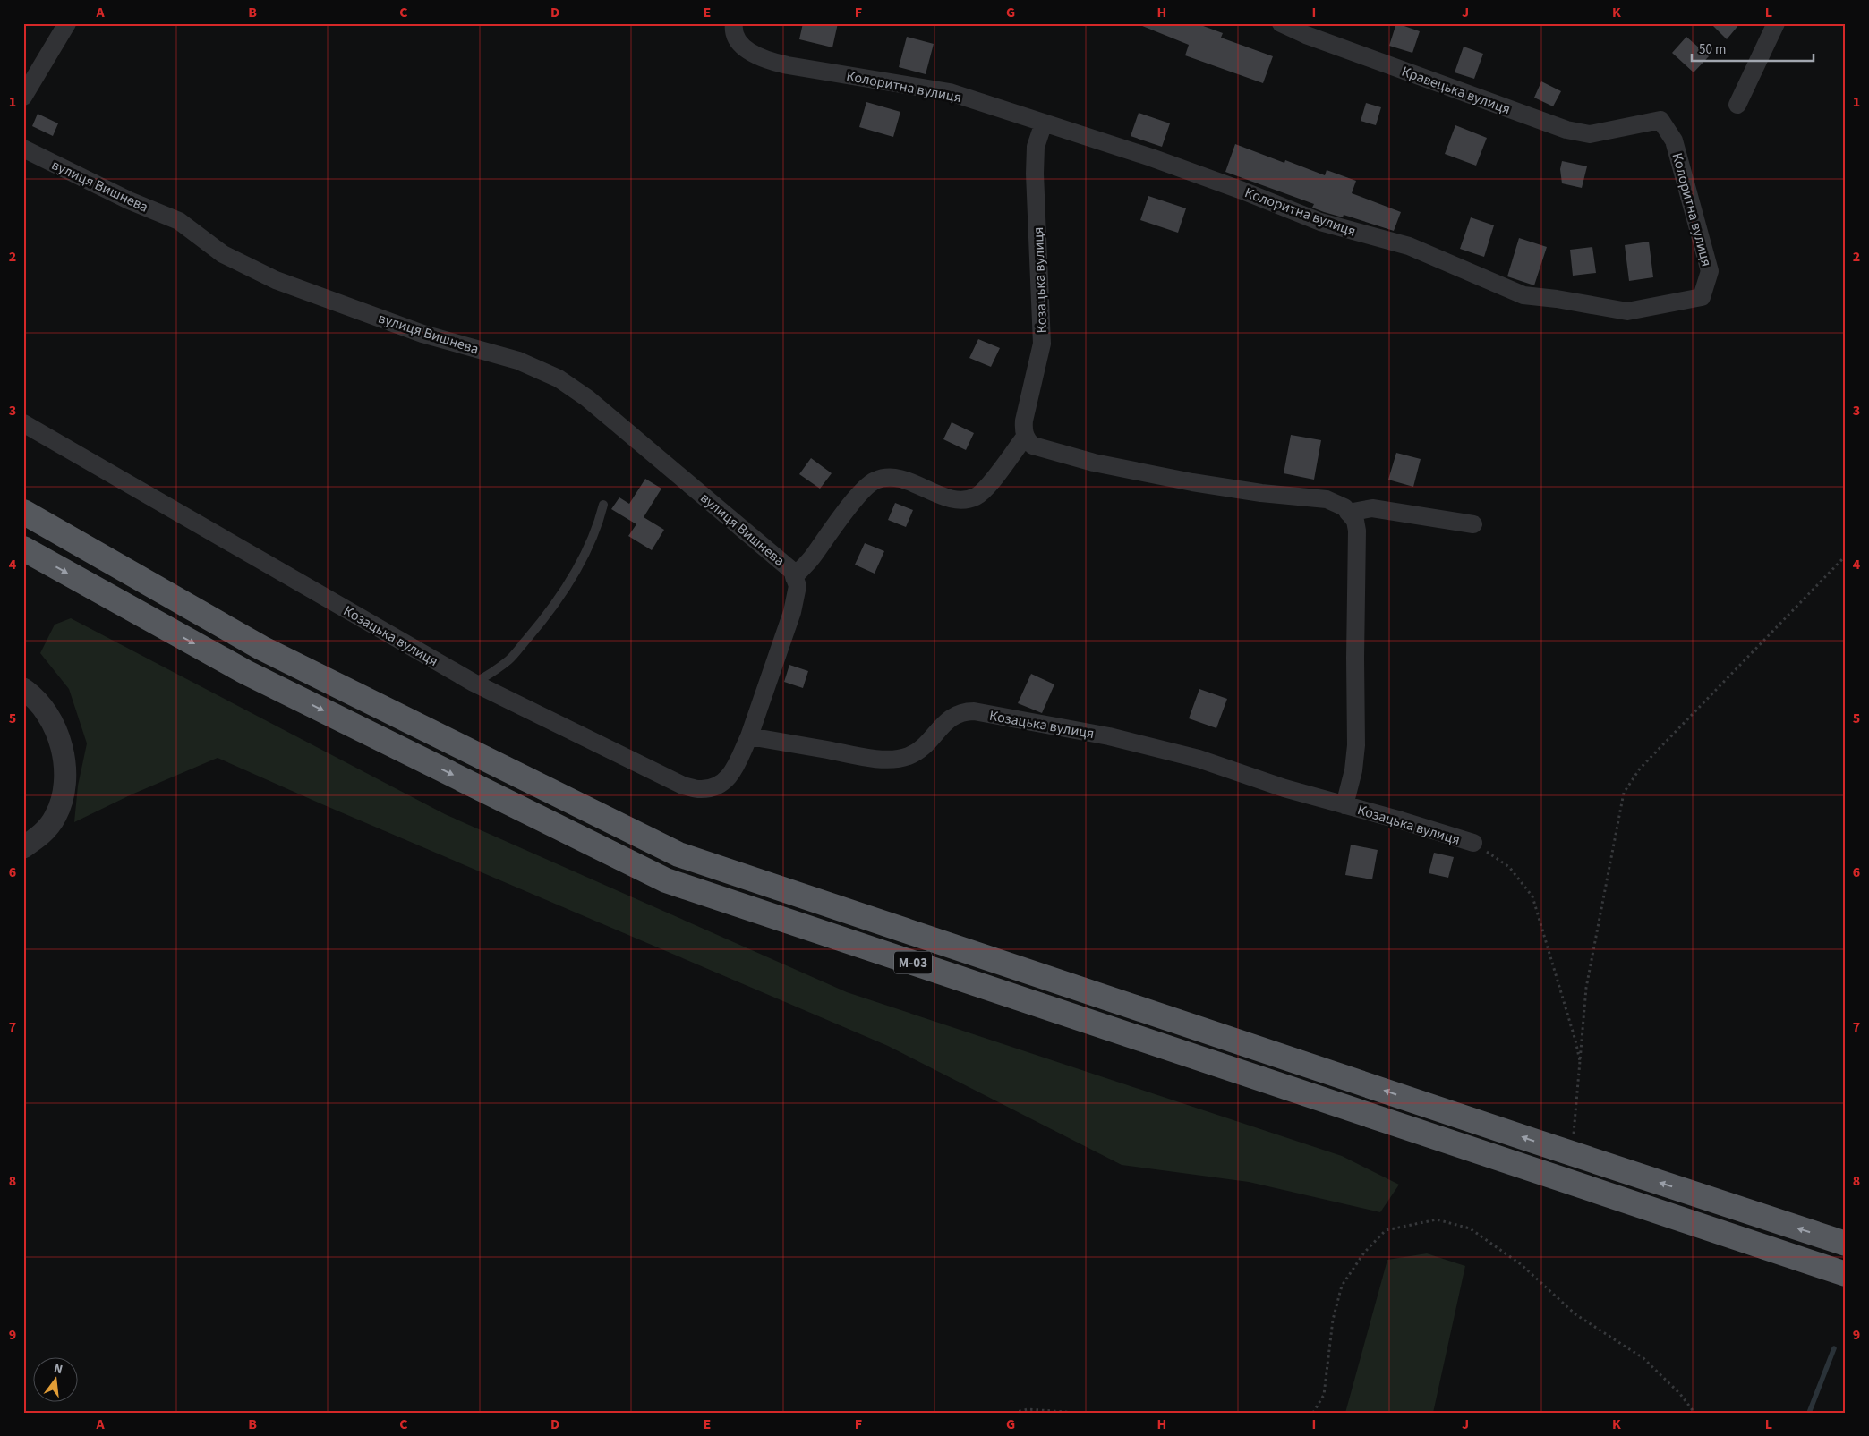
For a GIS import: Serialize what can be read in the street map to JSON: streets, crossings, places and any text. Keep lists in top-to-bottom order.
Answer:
{
  "streets": {
    "highway": ["М-03"],
    "street": [
      "Колоритна вулиця",
      "Кравецька вулиця",
      "вулиця Вишнева",
      "Козацька вулиця"
    ]
  },
  "crossings": [
    ["Колоритна вулиця", "Кравецька вулиця"],
    ["Колоритна вулиця", "Козацька вулиця"],
    ["вулиця Вишнева", "Козацька вулиця"]
  ],
  "scale_bar": "50 m",
  "north": "top",
  "grid": {
    "columns": [
      "A",
      "B",
      "C",
      "D",
      "E",
      "F",
      "G",
      "H",
      "I",
      "J",
      "K",
      "L"
    ],
    "rows": [
      "1",
      "2",
      "3",
      "4",
      "5",
      "6",
      "7",
      "8",
      "9"
    ]
  }
}
